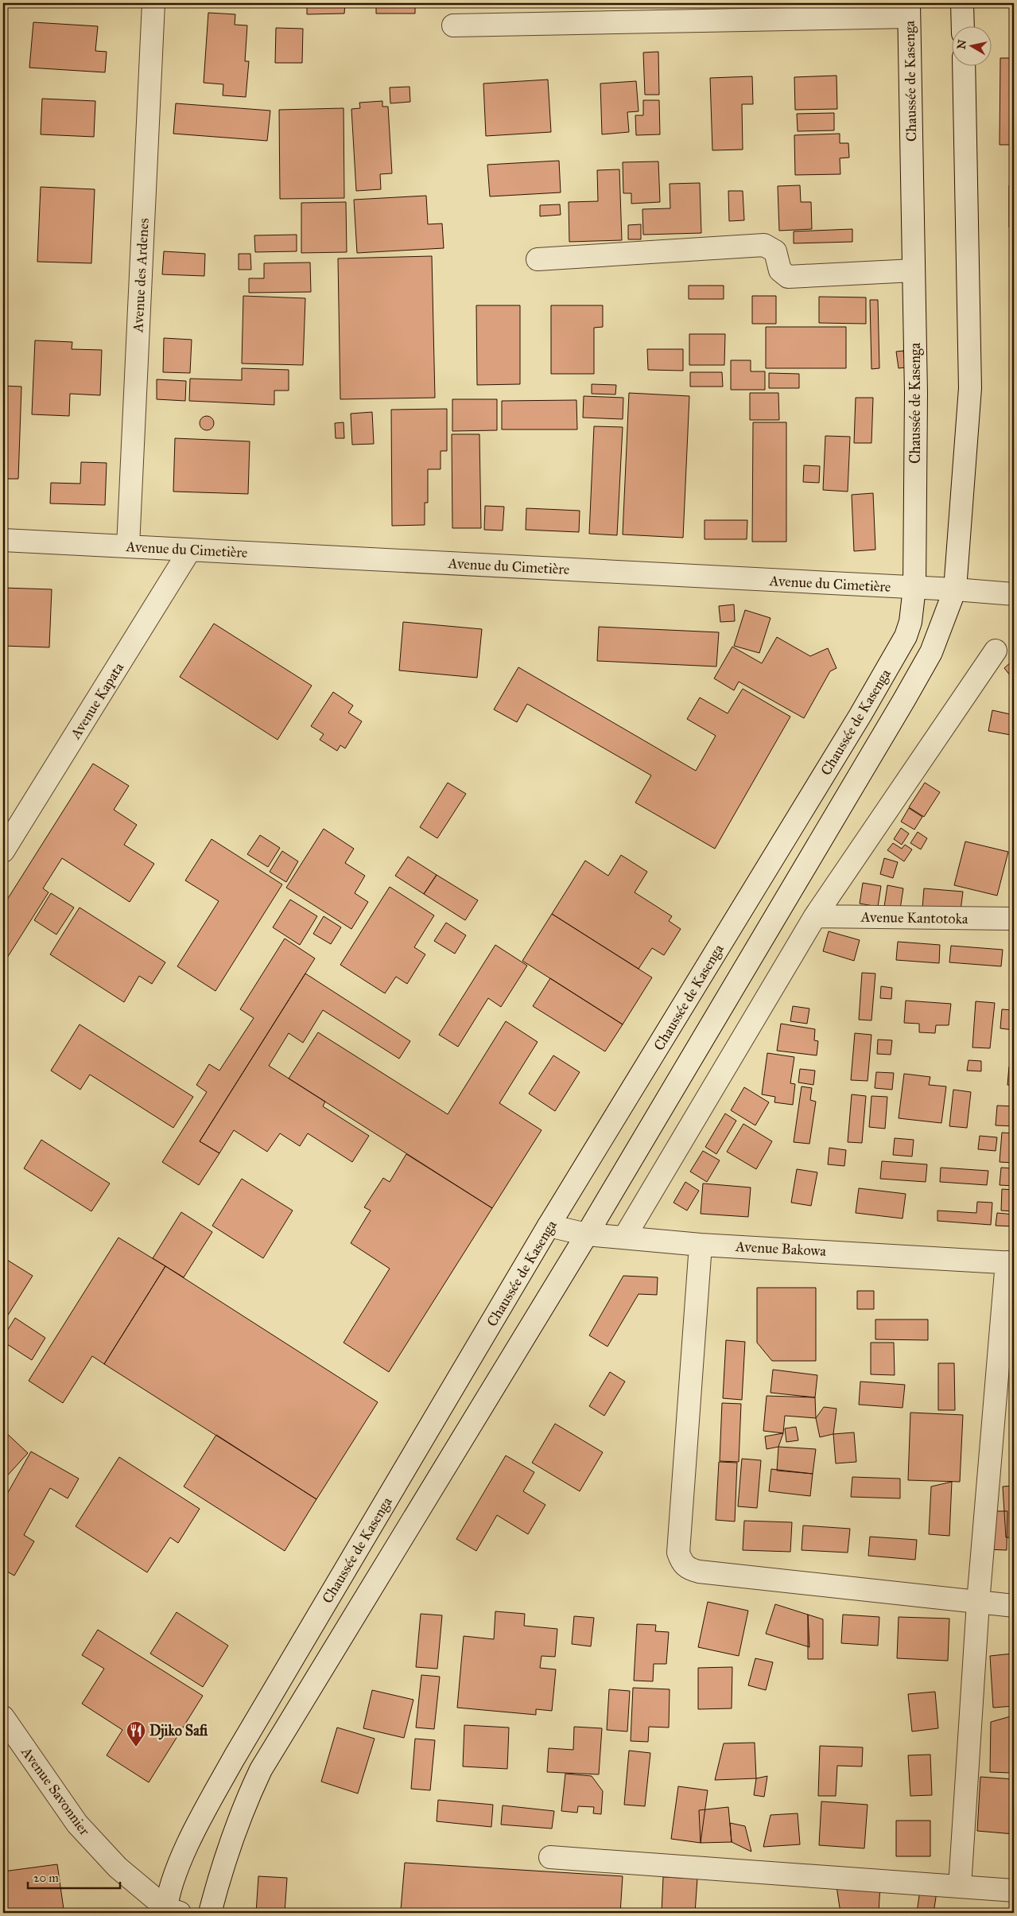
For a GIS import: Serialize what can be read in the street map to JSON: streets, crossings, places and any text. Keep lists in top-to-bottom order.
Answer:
{
  "streets": {
    "street": [
      "Chaussée de Kasenga",
      "Avenue des Ardenes",
      "Avenue du Cimetière",
      "Avenue Kapata",
      "Avenue Kantotoka",
      "Avenue Bakowa",
      "Avenue Savonnier"
    ]
  },
  "crossings": [
    ["Chaussée de Kasenga", "Avenue du Cimetière"],
    ["Chaussée de Kasenga", "Avenue Bakowa"],
    ["Chaussée de Kasenga", "Avenue Savonnier"],
    ["Avenue des Ardenes", "Avenue du Cimetière"],
    ["Avenue du Cimetière", "Avenue Kapata"]
  ],
  "places": {
    "restaurant": ["Djiko Safi"]
  },
  "scale_bar": "20 m",
  "north": "left"
}
